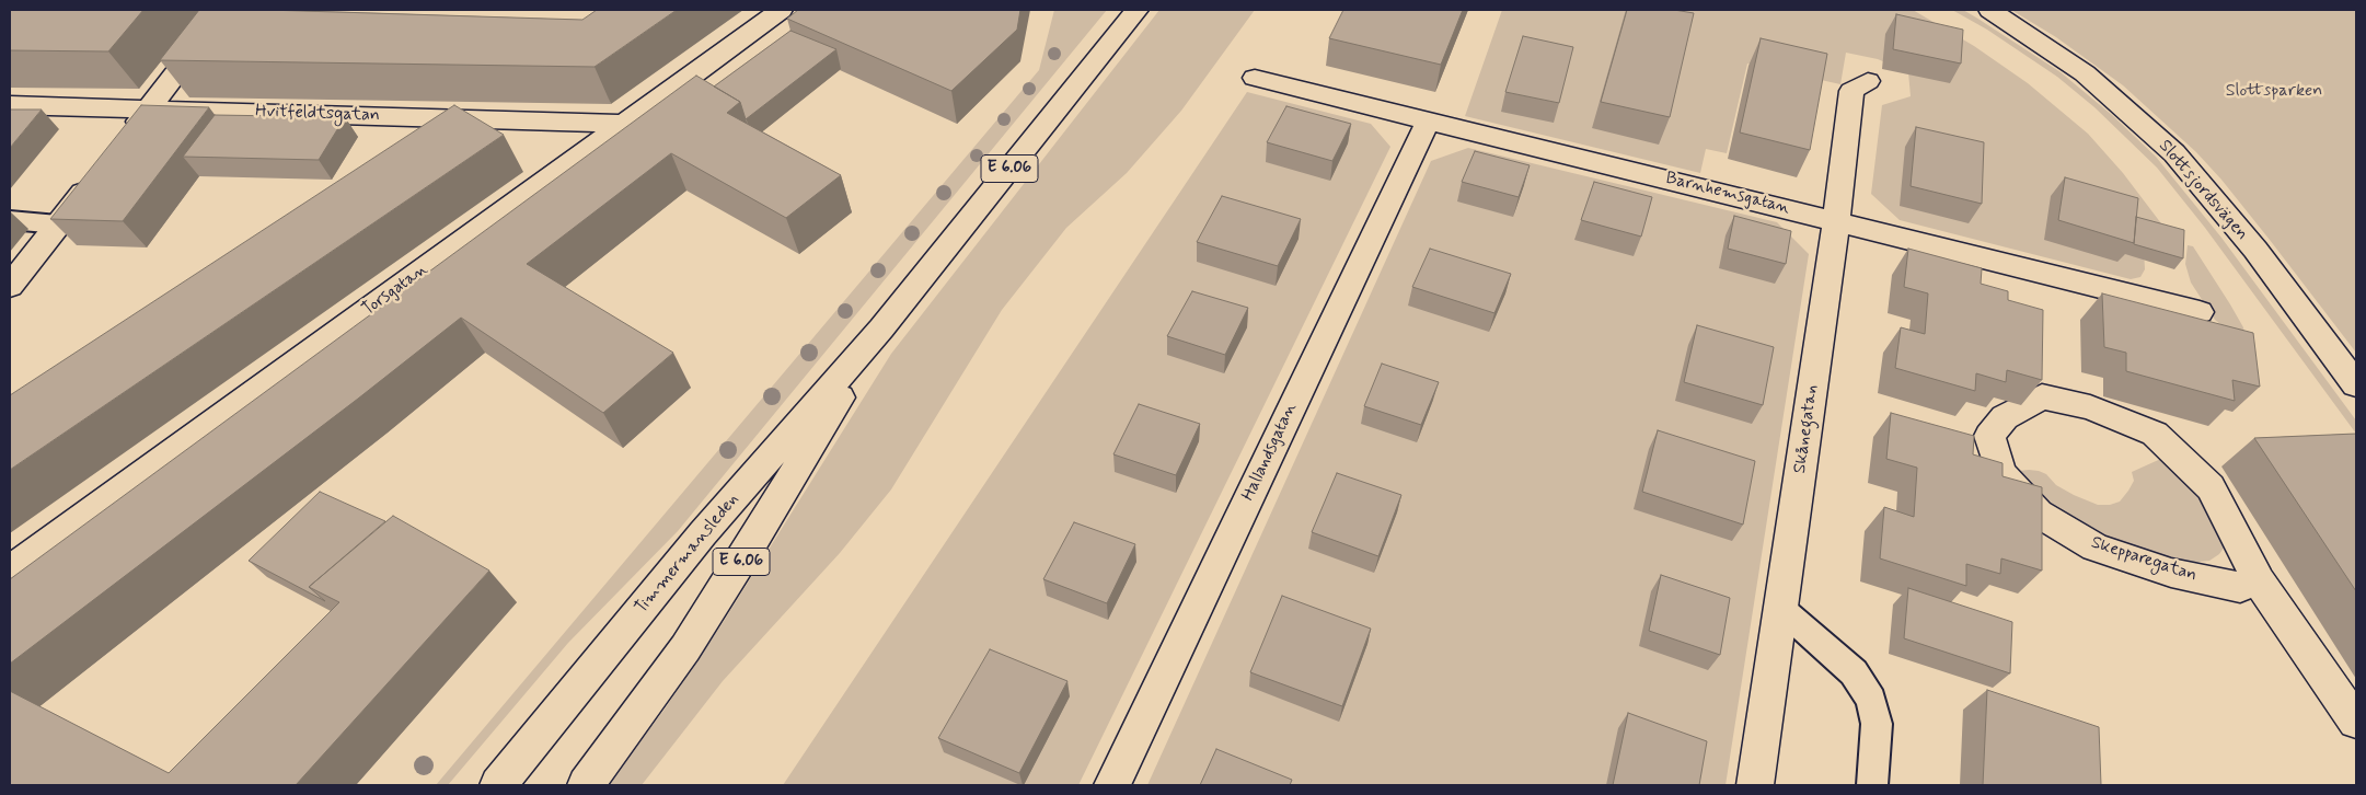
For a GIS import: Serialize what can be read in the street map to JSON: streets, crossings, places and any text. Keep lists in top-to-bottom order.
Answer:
{
  "streets": {
    "main road": [
      "Hvitfeldtsgatan",
      "E 6.06",
      "Slottsjordsvägen",
      "Barnhemsgatan",
      "Torsgatan",
      "Skånegatan",
      "Hallandsgatan",
      "Timmermansleden",
      "Skepparegatan"
    ]
  },
  "crossings": [
    ["Hvitfeldtsgatan", "Torsgatan"],
    ["Barnhemsgatan", "Skånegatan"],
    ["Barnhemsgatan", "Hallandsgatan"]
  ],
  "parks": ["Slottsparken"]
}
